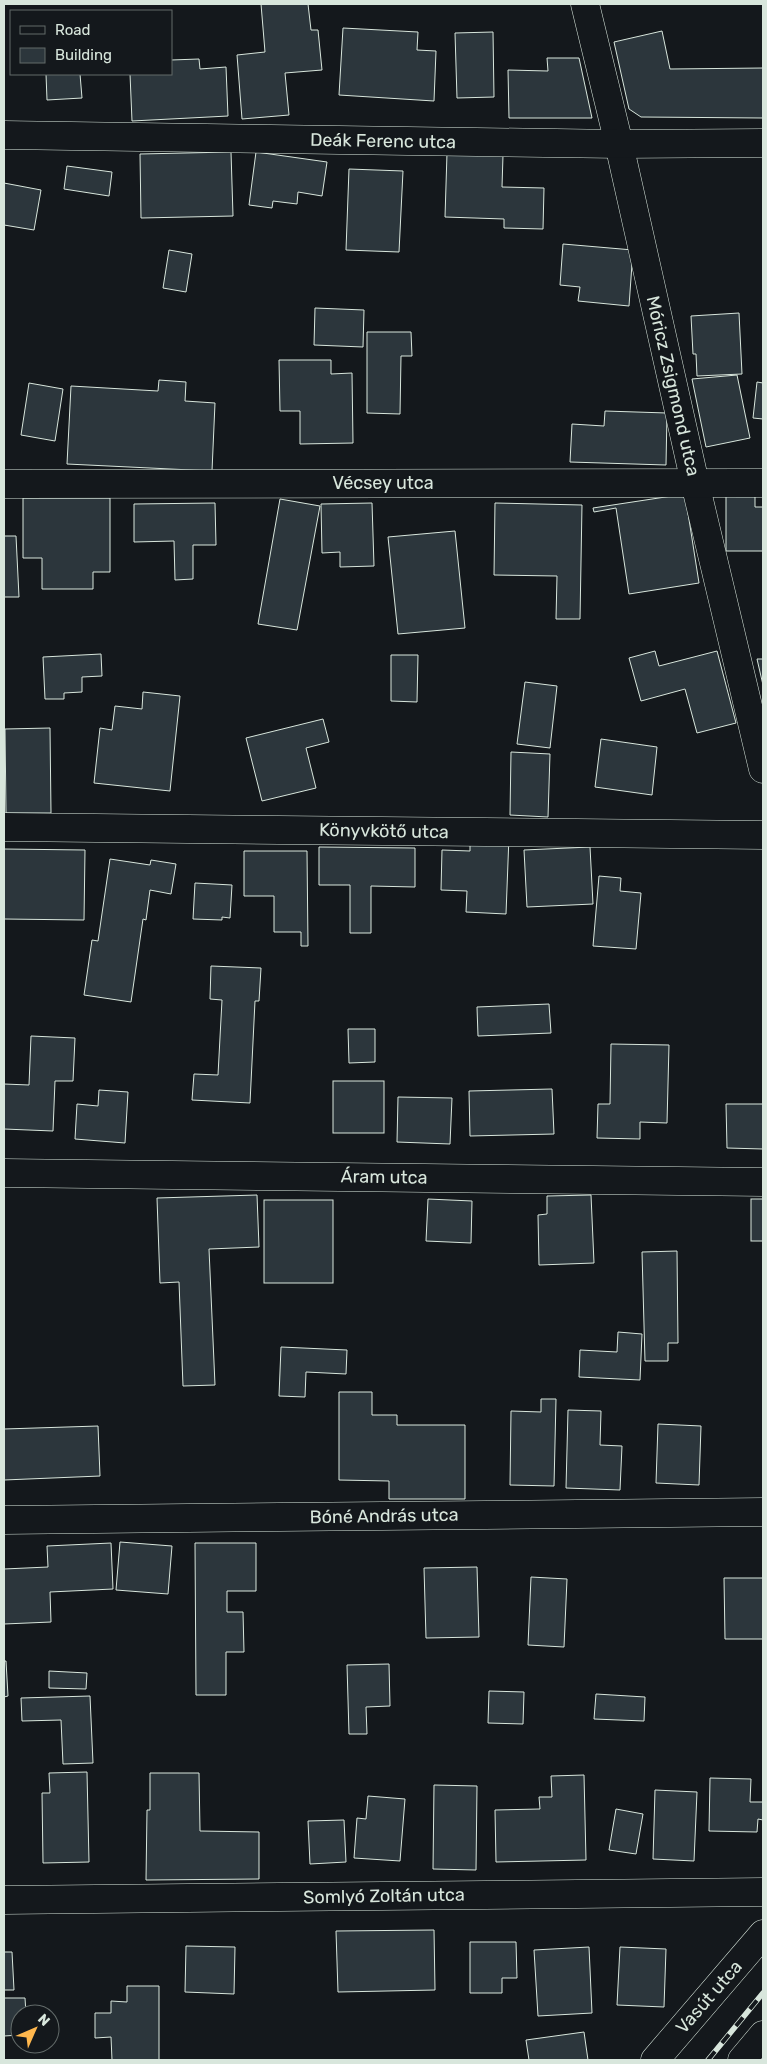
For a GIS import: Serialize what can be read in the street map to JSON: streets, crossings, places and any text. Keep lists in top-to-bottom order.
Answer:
{
  "streets": {
    "street": [
      "Deák Ferenc utca",
      "Móricz Zsigmond utca",
      "Vécsey utca",
      "Könyvkötő utca",
      "Áram utca",
      "Bóné András utca",
      "Somlyó Zoltán utca",
      "Vasút utca"
    ]
  },
  "crossings": [
    ["Deák Ferenc utca", "Móricz Zsigmond utca"],
    ["Móricz Zsigmond utca", "Vécsey utca"]
  ],
  "legend": ["Road", "Building"],
  "north": "top right"
}
